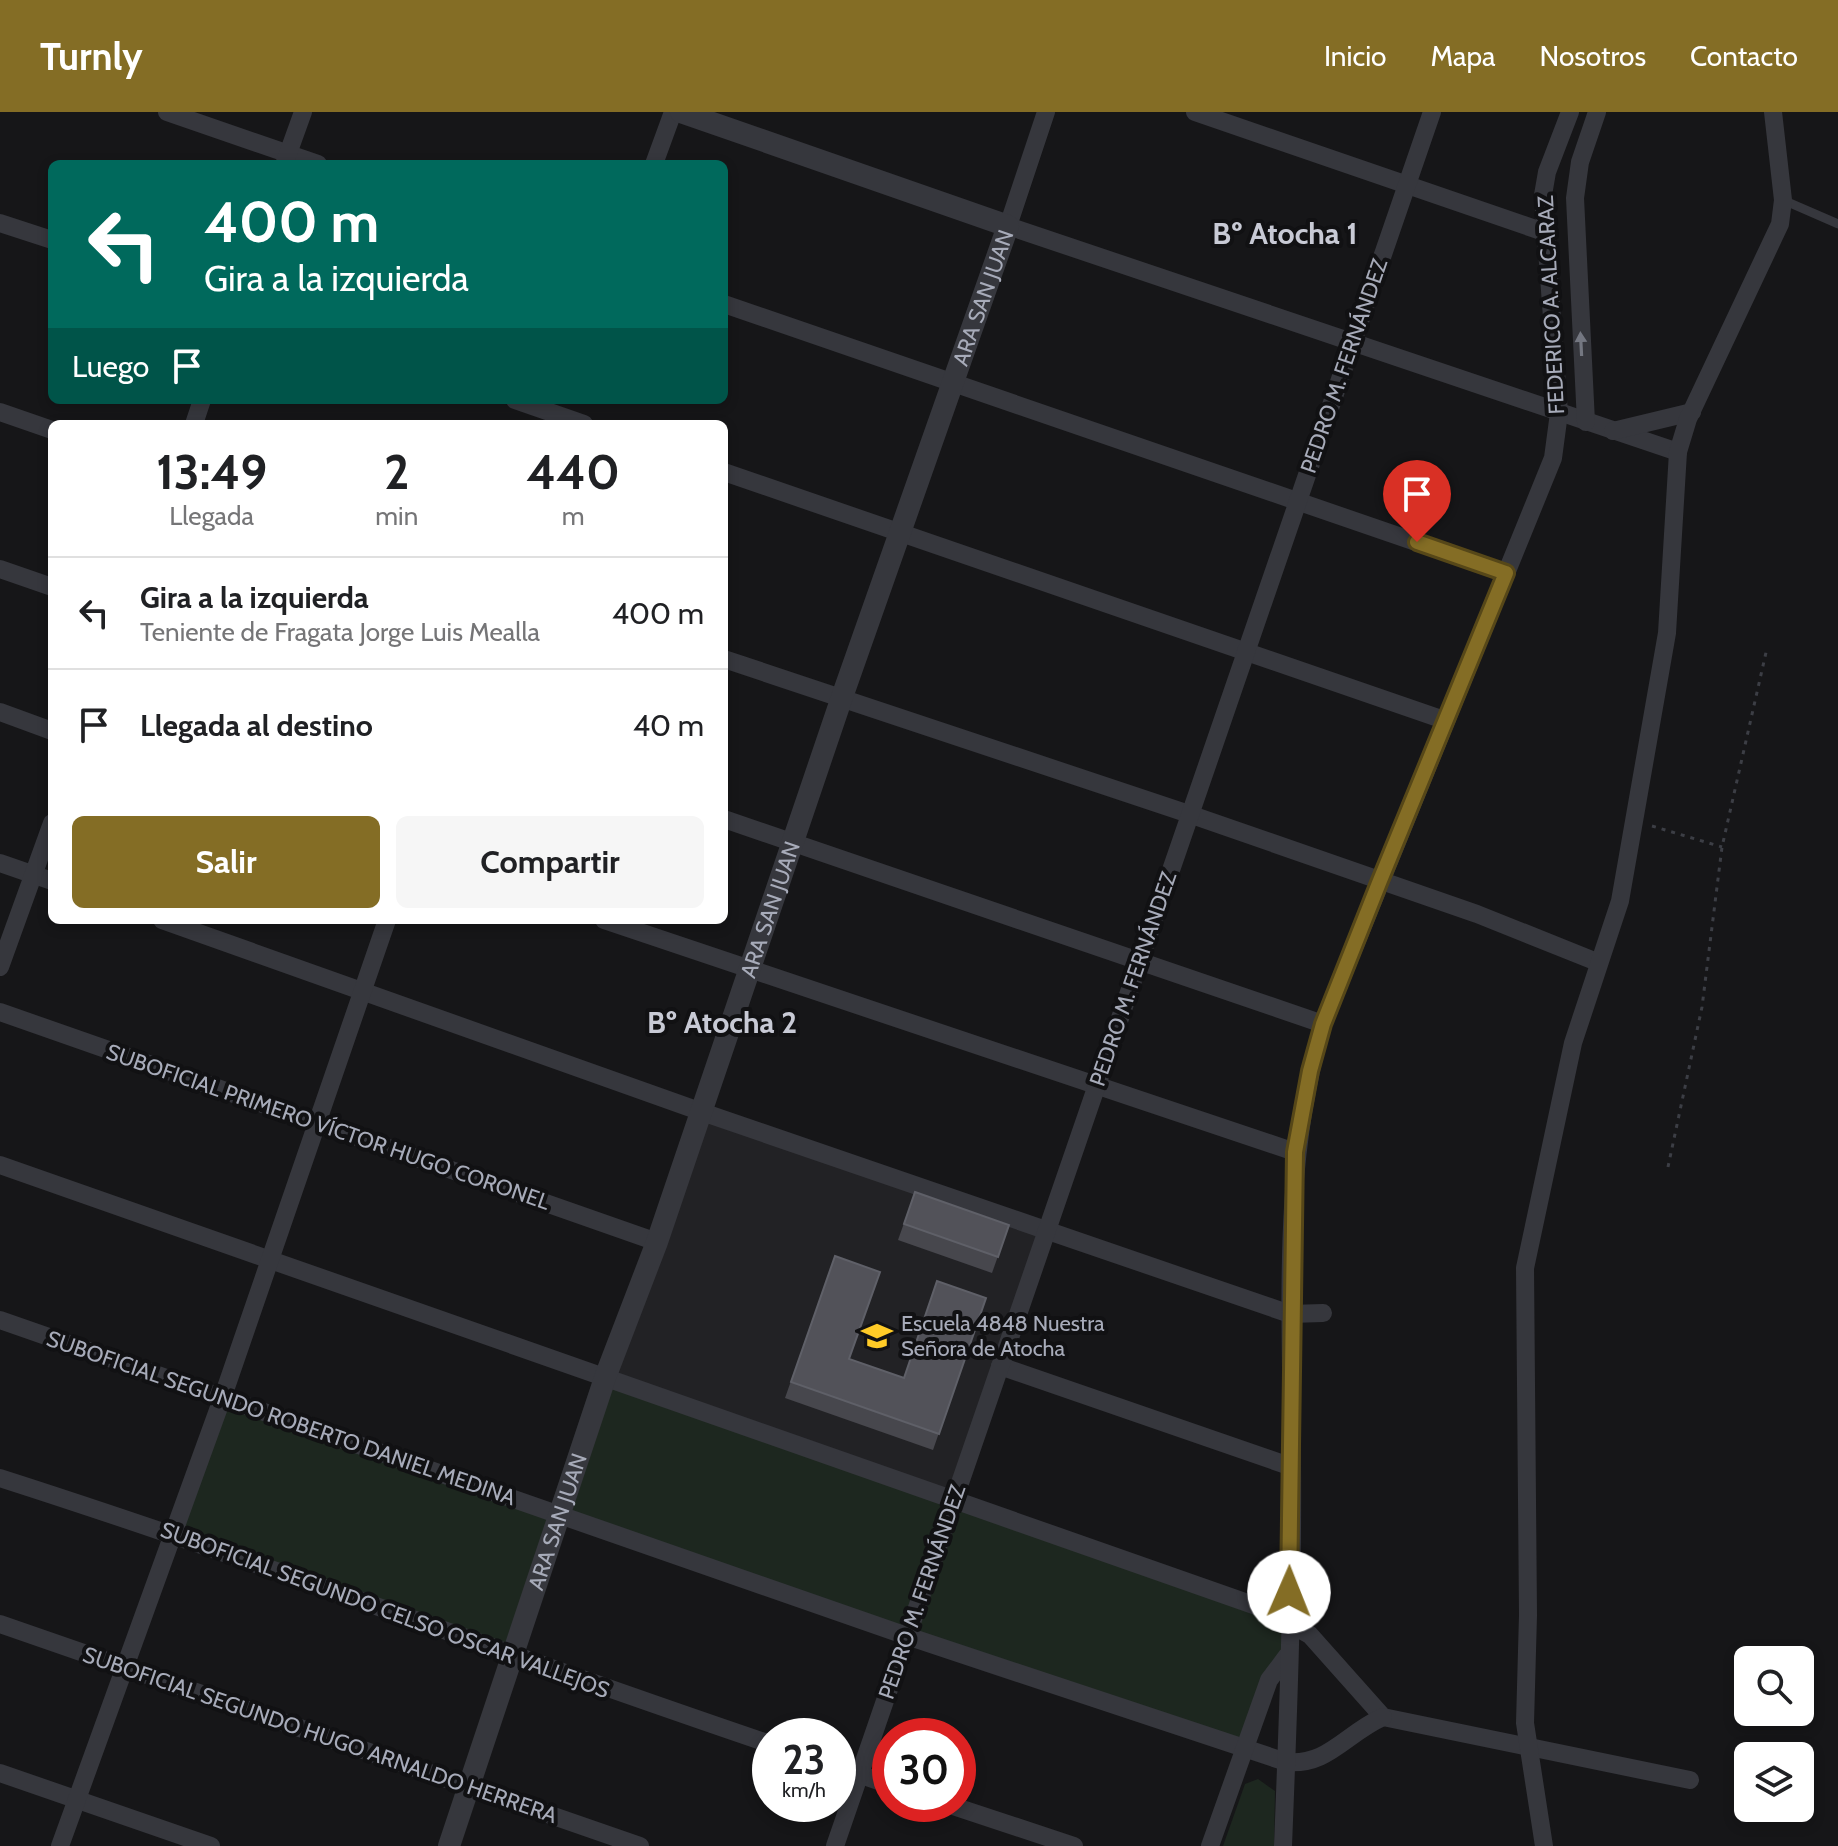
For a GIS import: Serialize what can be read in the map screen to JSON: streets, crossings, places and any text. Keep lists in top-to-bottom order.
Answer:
{
  "streets": {
    "street": [
      "ARA SAN JUAN",
      "FEDERICO A. ALCARAZ",
      "PEDRO M. FERNÁNDEZ",
      "SUBOFICIAL PRIMERO VÍCTOR HUGO CORONEL",
      "SUBOFICIAL SEGUNDO ROBERTO DANIEL MEDINA",
      "SUBOFICIAL SEGUNDO CELSO OSCAR VALLEJOS",
      "SUBOFICIAL SEGUNDO HUGO ARNALDO HERRERA"
    ]
  },
  "crossings": [
    ["ARA SAN JUAN", "SUBOFICIAL PRIMERO VÍCTOR HUGO CORONEL"],
    ["ARA SAN JUAN", "SUBOFICIAL SEGUNDO ROBERTO DANIEL MEDINA"],
    ["ARA SAN JUAN", "SUBOFICIAL SEGUNDO CELSO OSCAR VALLEJOS"],
    ["ARA SAN JUAN", "SUBOFICIAL SEGUNDO HUGO ARNALDO HERRERA"],
    ["FEDERICO A. ALCARAZ", "SUBOFICIAL SEGUNDO ROBERTO DANIEL MEDINA"],
    ["PEDRO M. FERNÁNDEZ", "SUBOFICIAL SEGUNDO ROBERTO DANIEL MEDINA"]
  ],
  "districts": ["Bº Atocha 1", "Bº Atocha 2"],
  "places": {
    "school or university": ["Escuela 4848 Nuestra Señora de Atocha"]
  },
  "page": {
    "header": "Turnly",
    "nav": [
      "Inicio",
      "Mapa",
      "Nosotros",
      "Contacto"
    ],
    "turn": ["400 m", "Gira a la izquierda"],
    "then": "Luego",
    "eta": [
      "13:49",
      "Llegada",
      "2",
      "min",
      "440",
      "m"
    ],
    "list": [
      {
        "name": "Gira a la izquierda",
        "note": "Teniente de Fragata Jorge Luis Mealla",
        "value": "400 m"
      },
      {
        "name": "Llegada al destino",
        "value": "40 m"
      }
    ],
    "buttons": ["Salir", "Compartir"],
    "speed": "23 km/h",
    "limit": "30"
  }
}
